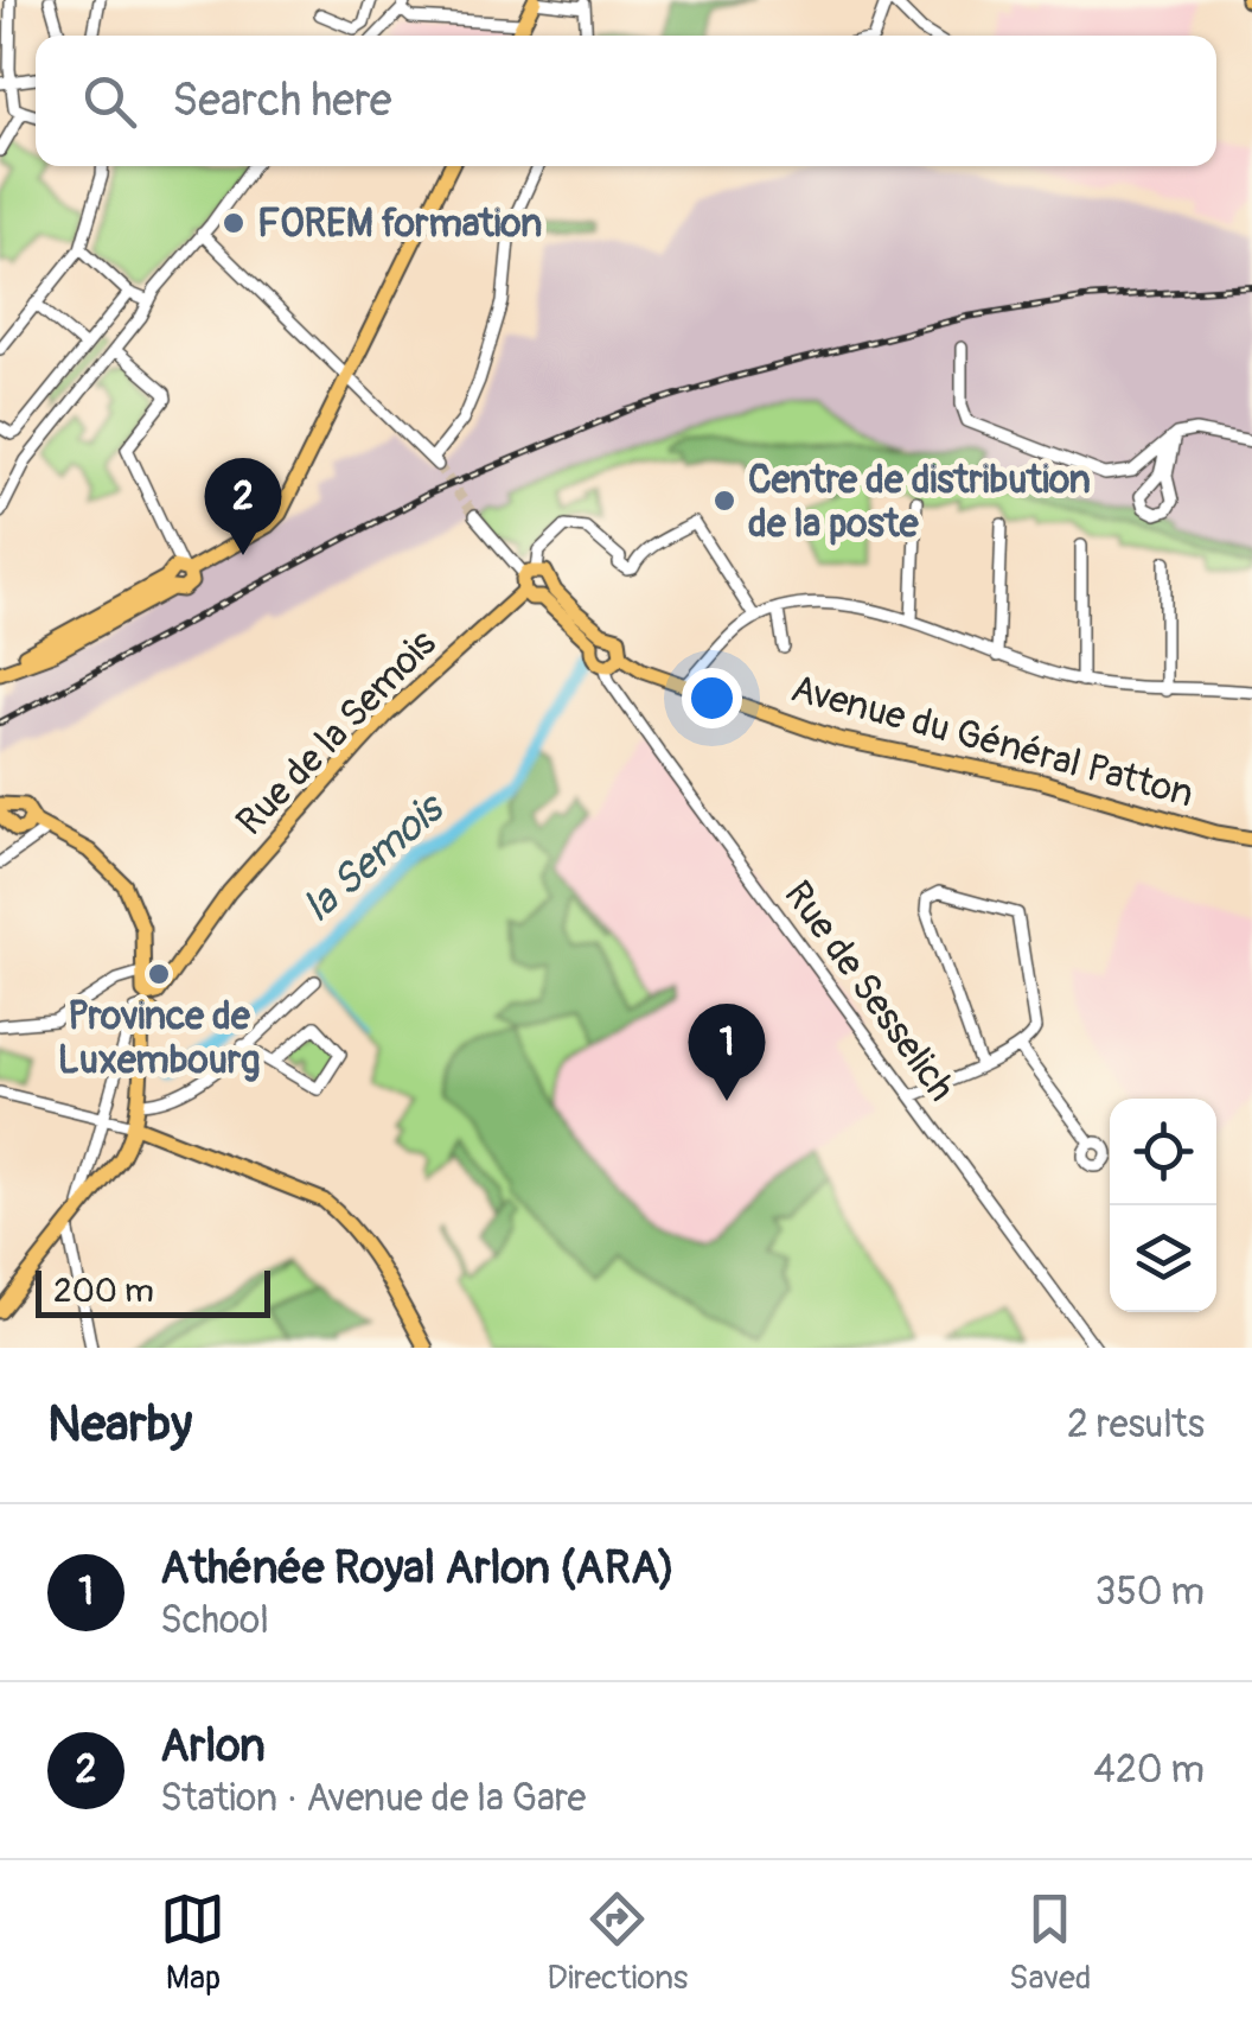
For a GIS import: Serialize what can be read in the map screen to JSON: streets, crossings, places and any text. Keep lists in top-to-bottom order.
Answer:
{
  "streets": {
    "main road": ["Rue de la Semois", "Avenue du Général Patton"],
    "street": ["Rue de Sesselich"]
  },
  "crossings": [
    ["Avenue du Général Patton", "Rue de Sesselich"]
  ],
  "water": ["la Semois"],
  "places": ["FOREM formation", "Centre de distribution de la poste", "Province de Luxembourg"],
  "scale_bar": "200 m",
  "page": {
    "search": "Search here",
    "pins": ["2", "1"],
    "scale": "200 m",
    "heading": ["Nearby", "2 results"],
    "list": [
      {
        "mark": "1",
        "name": "Athénée Royal Arlon (ARA)",
        "note": "School",
        "value": "350 m"
      },
      {
        "mark": "2",
        "name": "Arlon",
        "note": "Station · Avenue de la Gare",
        "value": "420 m"
      }
    ],
    "nav": ["Map", "Directions", "Saved"]
  }
}
